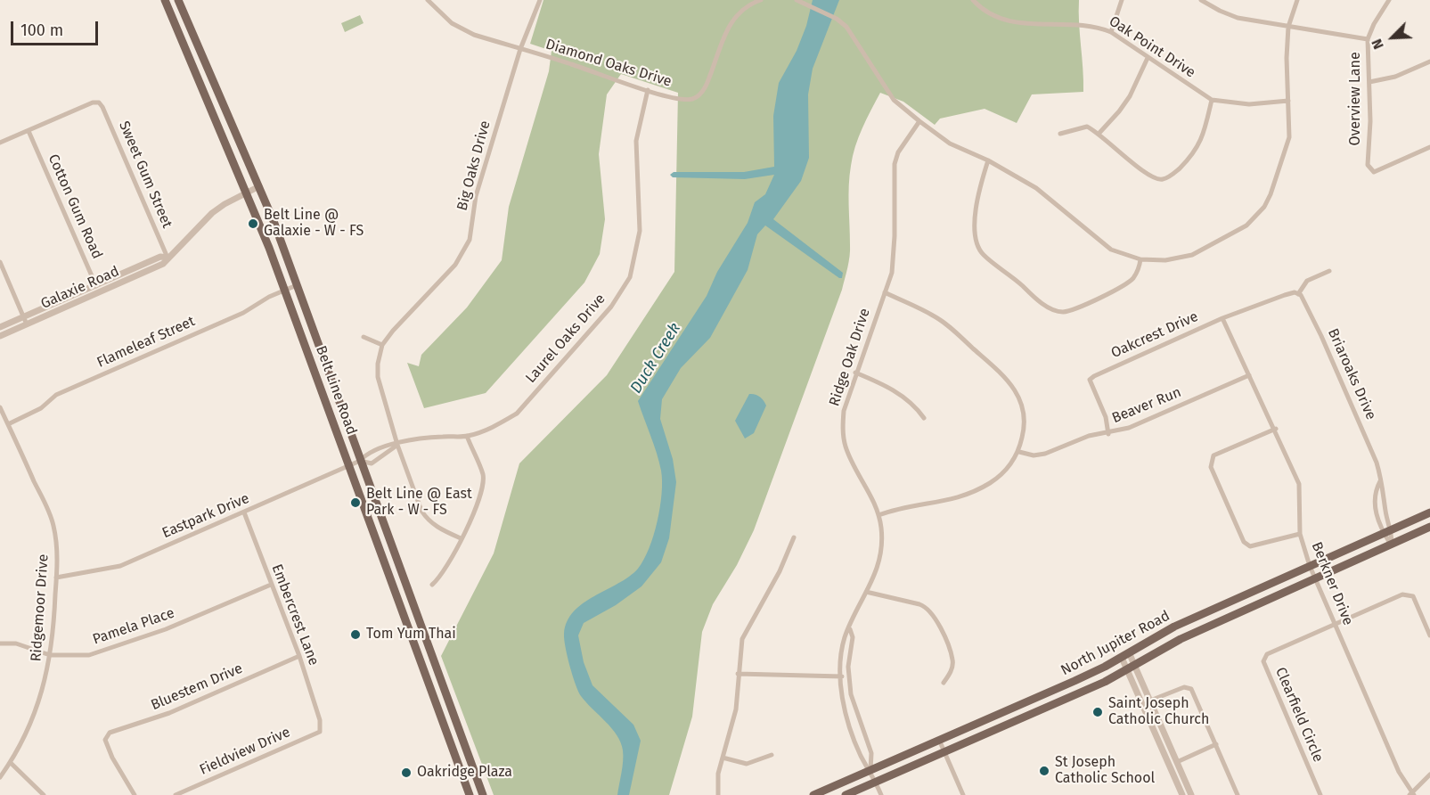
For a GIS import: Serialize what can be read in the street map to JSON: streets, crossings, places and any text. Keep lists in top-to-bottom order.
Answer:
{
  "streets": {
    "main road": ["Belt Line Road", "North Jupiter Road"],
    "street": [
      "Oak Point Drive",
      "Diamond Oaks Drive",
      "Overview Lane",
      "Big Oaks Drive",
      "Sweet Gum Street",
      "Cotton Gum Road",
      "Galaxie Road",
      "Oakcrest Drive",
      "Laurel Oaks Drive",
      "Flameleaf Street",
      "Ridge Oak Drive",
      "Briaroaks Drive",
      "Beaver Run",
      "Eastpark Drive",
      "Berkner Drive",
      "Ridgemoor Drive",
      "Embercrest Lane",
      "Pamela Place",
      "Bluestem Drive",
      "Clearfield Circle",
      "Fieldview Drive"
    ]
  },
  "crossings": [
    ["Diamond Oaks Drive", "Big Oaks Drive"],
    ["Diamond Oaks Drive", "Laurel Oaks Drive"],
    ["Big Oaks Drive", "Laurel Oaks Drive"],
    ["Sweet Gum Street", "Cotton Gum Road"],
    ["Sweet Gum Street", "Galaxie Road"],
    ["Cotton Gum Road", "Galaxie Road"],
    ["Galaxie Road", "Belt Line Road"],
    ["Oakcrest Drive", "Briaroaks Drive"],
    ["Oakcrest Drive", "Beaver Run"],
    ["Oakcrest Drive", "Berkner Drive"],
    ["Laurel Oaks Drive", "Belt Line Road"],
    ["Laurel Oaks Drive", "Eastpark Drive"],
    ["Flameleaf Street", "Belt Line Road"],
    ["Flameleaf Street", "Ridgemoor Drive"],
    ["Ridge Oak Drive", "North Jupiter Road"],
    ["Briaroaks Drive", "North Jupiter Road"],
    ["Belt Line Road", "Eastpark Drive"],
    ["Beaver Run", "Berkner Drive"],
    ["Eastpark Drive", "Ridgemoor Drive"],
    ["Eastpark Drive", "Embercrest Lane"],
    ["Berkner Drive", "North Jupiter Road"],
    ["Berkner Drive", "Clearfield Circle"],
    ["Ridgemoor Drive", "Pamela Place"],
    ["Embercrest Lane", "Pamela Place"],
    ["Embercrest Lane", "Bluestem Drive"],
    ["Embercrest Lane", "Fieldview Drive"]
  ],
  "water": ["Duck Creek"],
  "places": [
    "Belt Line @ Galaxie - W - FS",
    "Belt Line @ East Park - W - FS",
    "Tom Yum Thai",
    "Saint Joseph Catholic Church",
    "St Joseph Catholic School",
    "Oakridge Plaza"
  ],
  "scale_bar": "100 m",
  "north": "bottom left"
}
